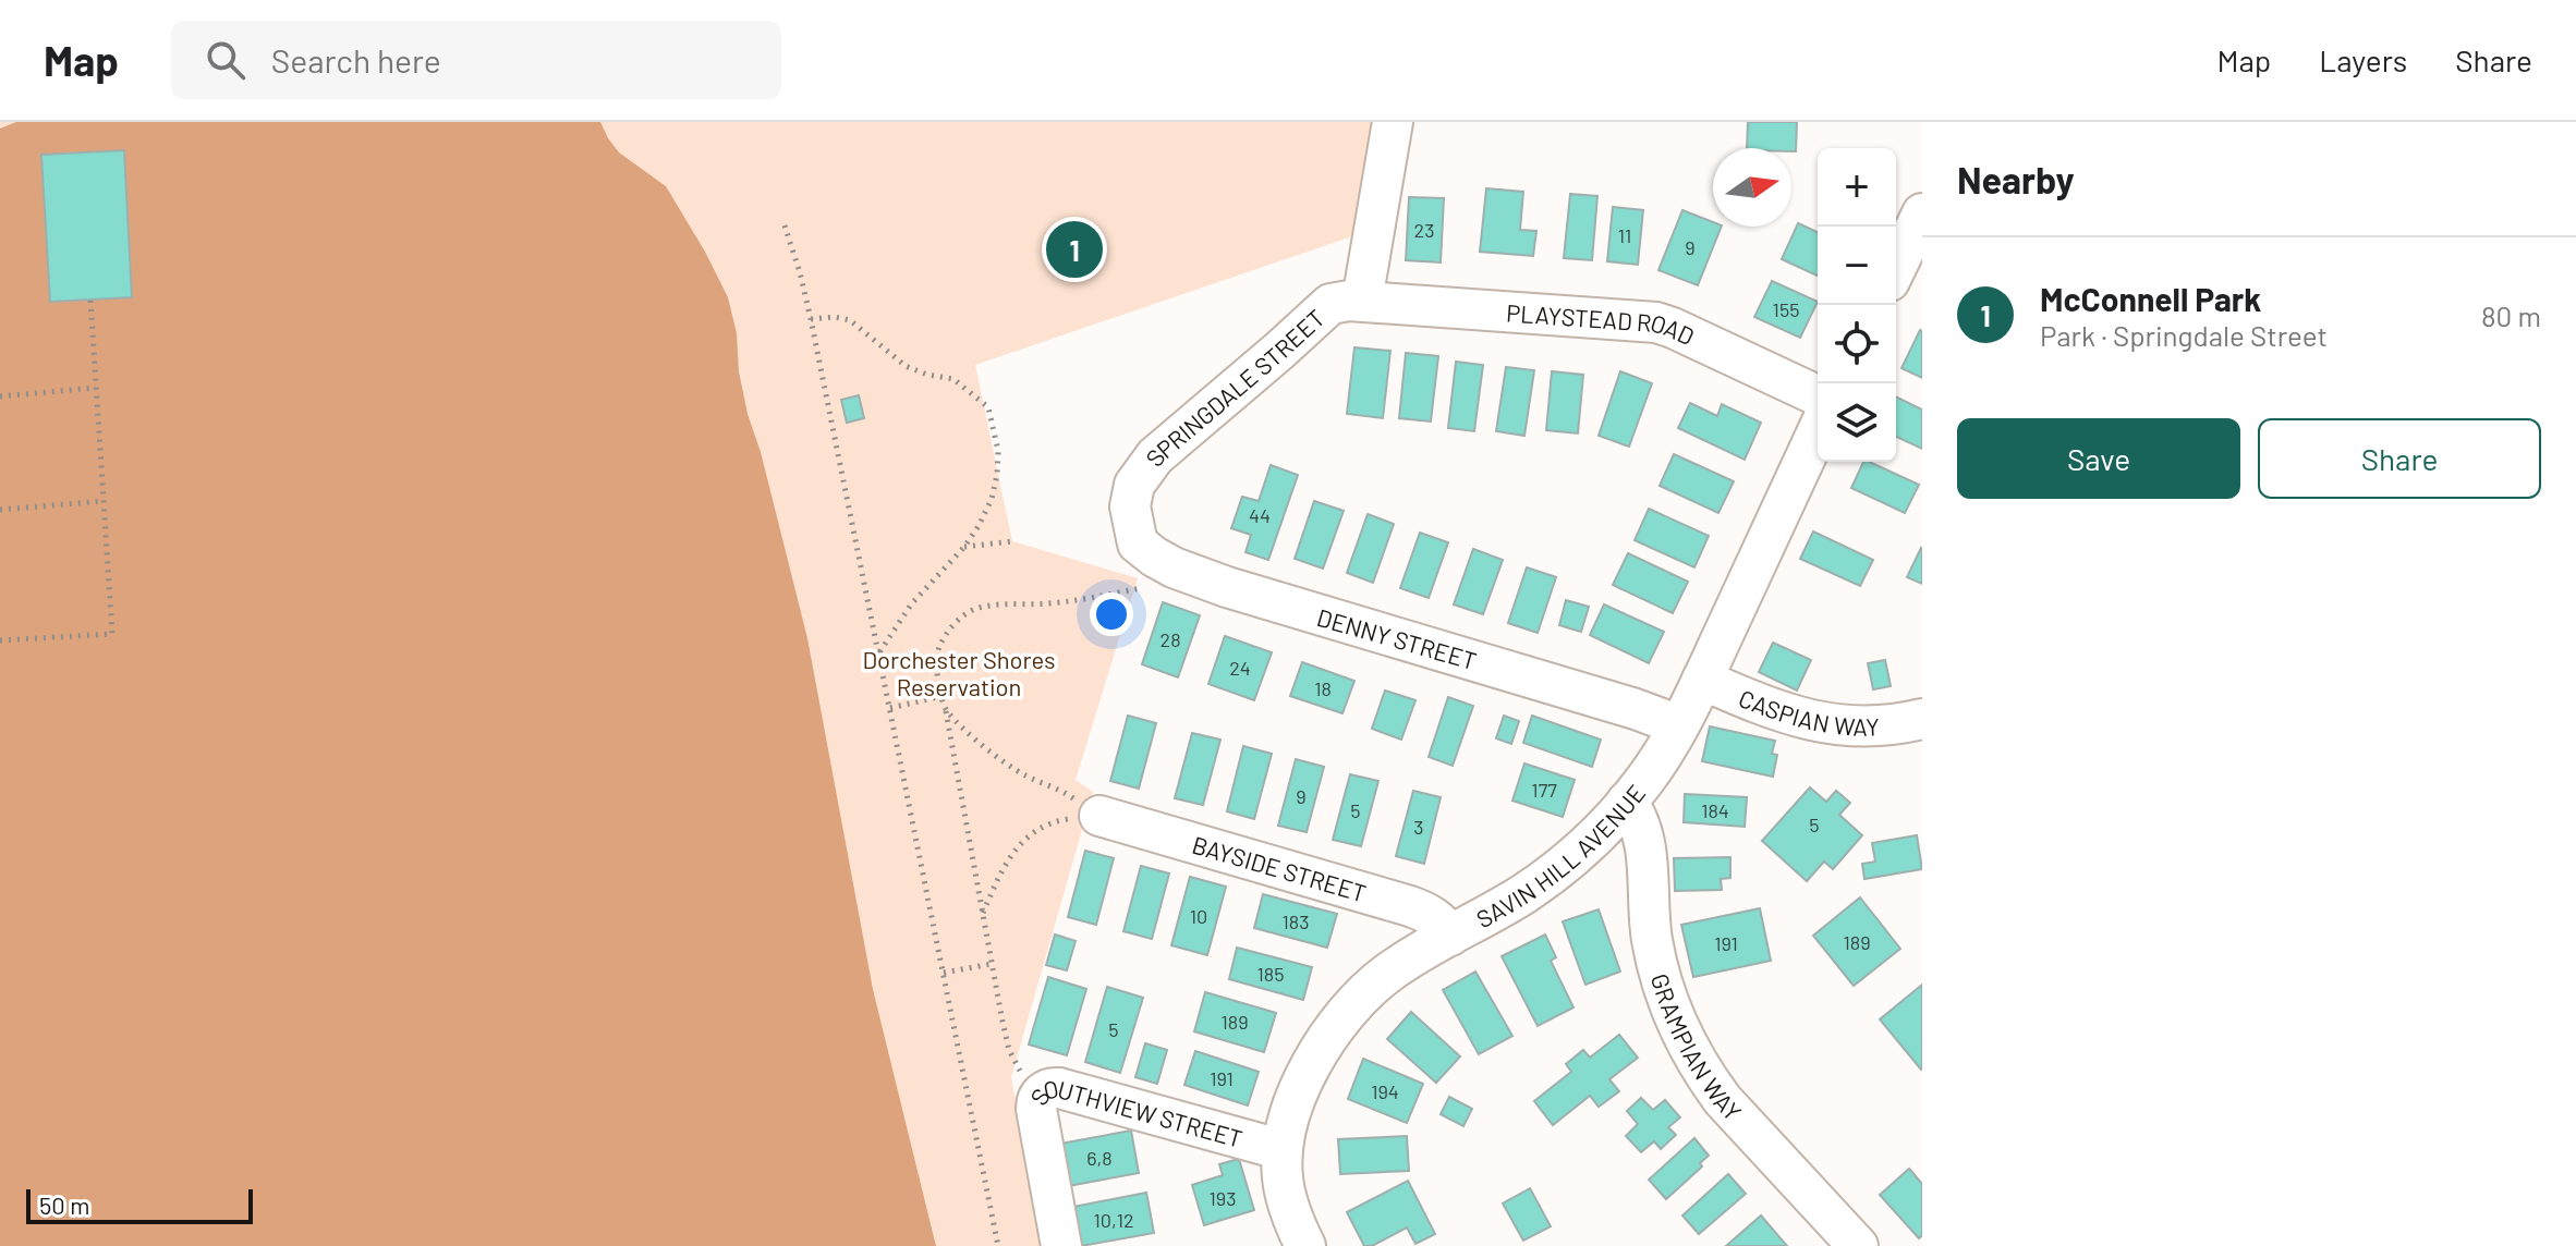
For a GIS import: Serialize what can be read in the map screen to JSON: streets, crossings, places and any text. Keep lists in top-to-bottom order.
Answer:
{
  "streets": {
    "street": [
      "PLAYSTEAD ROAD",
      "SPRINGDALE STREET",
      "DENNY STREET",
      "CASPIAN WAY",
      "SAVIN HILL AVENUE",
      "BAYSIDE STREET",
      "GRAMPIAN WAY",
      "SOUTHVIEW STREET"
    ]
  },
  "crossings": [
    ["PLAYSTEAD ROAD", "SPRINGDALE STREET"],
    ["SPRINGDALE STREET", "DENNY STREET"],
    ["DENNY STREET", "SAVIN HILL AVENUE"],
    ["CASPIAN WAY", "SAVIN HILL AVENUE"],
    ["SAVIN HILL AVENUE", "BAYSIDE STREET"],
    ["SAVIN HILL AVENUE", "GRAMPIAN WAY"],
    ["SAVIN HILL AVENUE", "SOUTHVIEW STREET"]
  ],
  "parks": ["Dorchester Shores Reservation"],
  "house_numbers": [
    "23",
    "11",
    "9",
    "155",
    "44",
    "28",
    "24",
    "18",
    "177",
    "9",
    "5",
    "184",
    "5",
    "3",
    "10",
    "183",
    "189",
    "191",
    "185",
    "189",
    "5",
    "191",
    "194",
    "6,8",
    "193",
    "10,12"
  ],
  "scale_bar": "50 m",
  "north": "right",
  "page": {
    "header": "Map",
    "search": "Search here",
    "nav": ["Map", "Layers", "Share"],
    "heading": "Nearby",
    "map_buttons": ["+", "−"],
    "pins": "1",
    "list": [
      {
        "mark": "1",
        "name": "McConnell Park",
        "note": "Park · Springdale Street",
        "value": "80 m"
      }
    ],
    "buttons": ["Save", "Share"],
    "scale": "50 m"
  }
}
